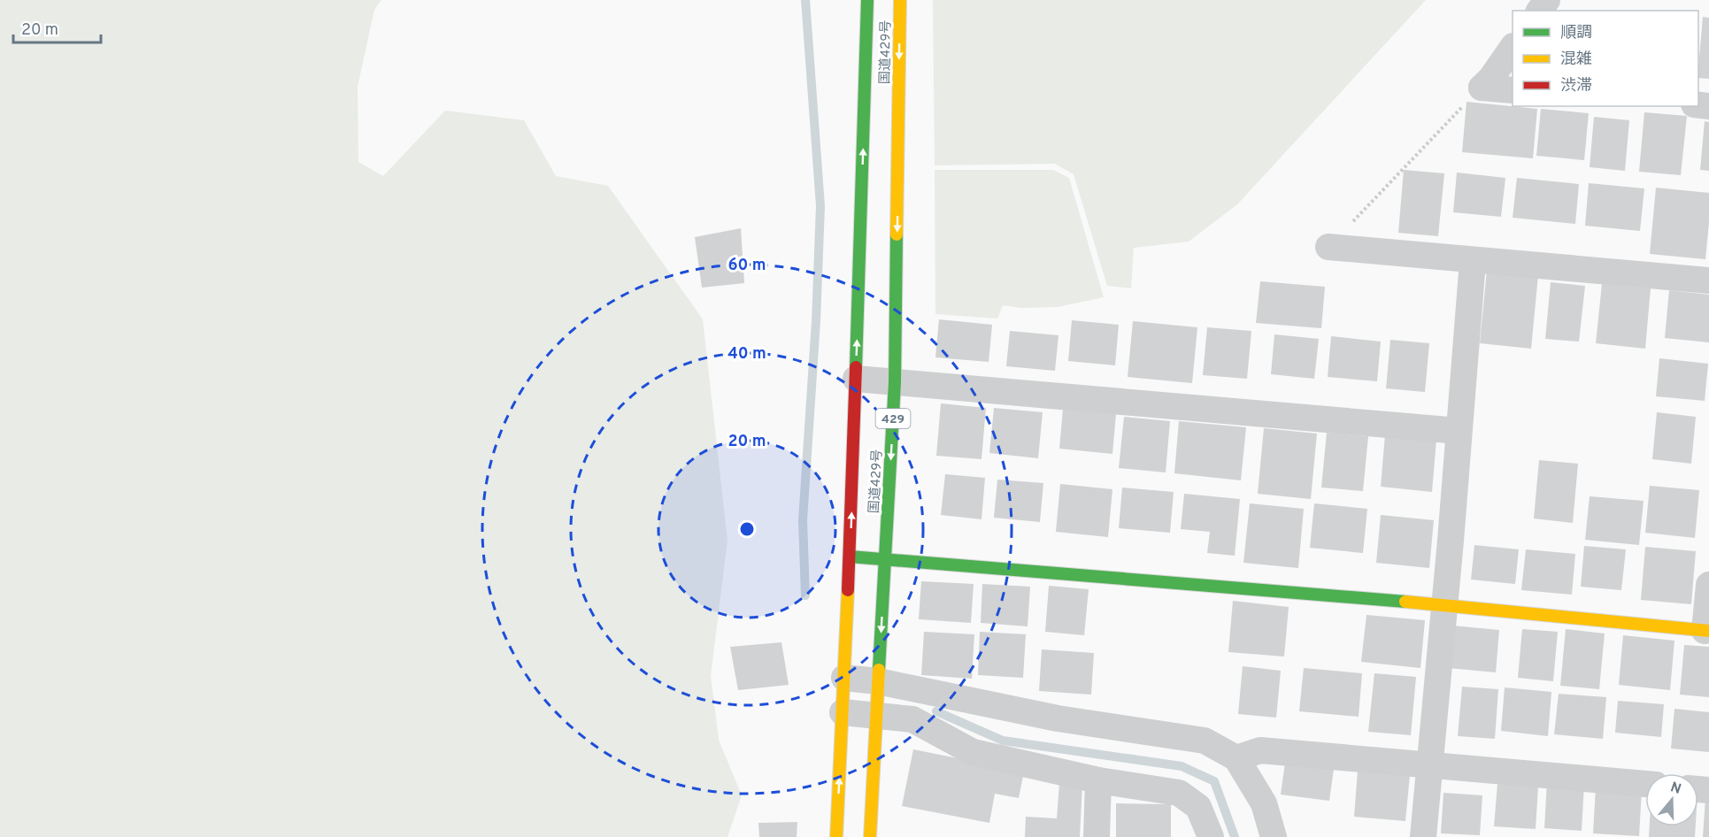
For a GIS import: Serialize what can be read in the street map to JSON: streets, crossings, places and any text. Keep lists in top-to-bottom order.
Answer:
{
  "streets": {
    "main road": ["国道429号", "429"]
  },
  "legend": ["順調", "混雑", "渋滞"],
  "scale_bar": "20 m",
  "north": "top",
  "rings": ["60 m", "40 m", "20 m"]
}
